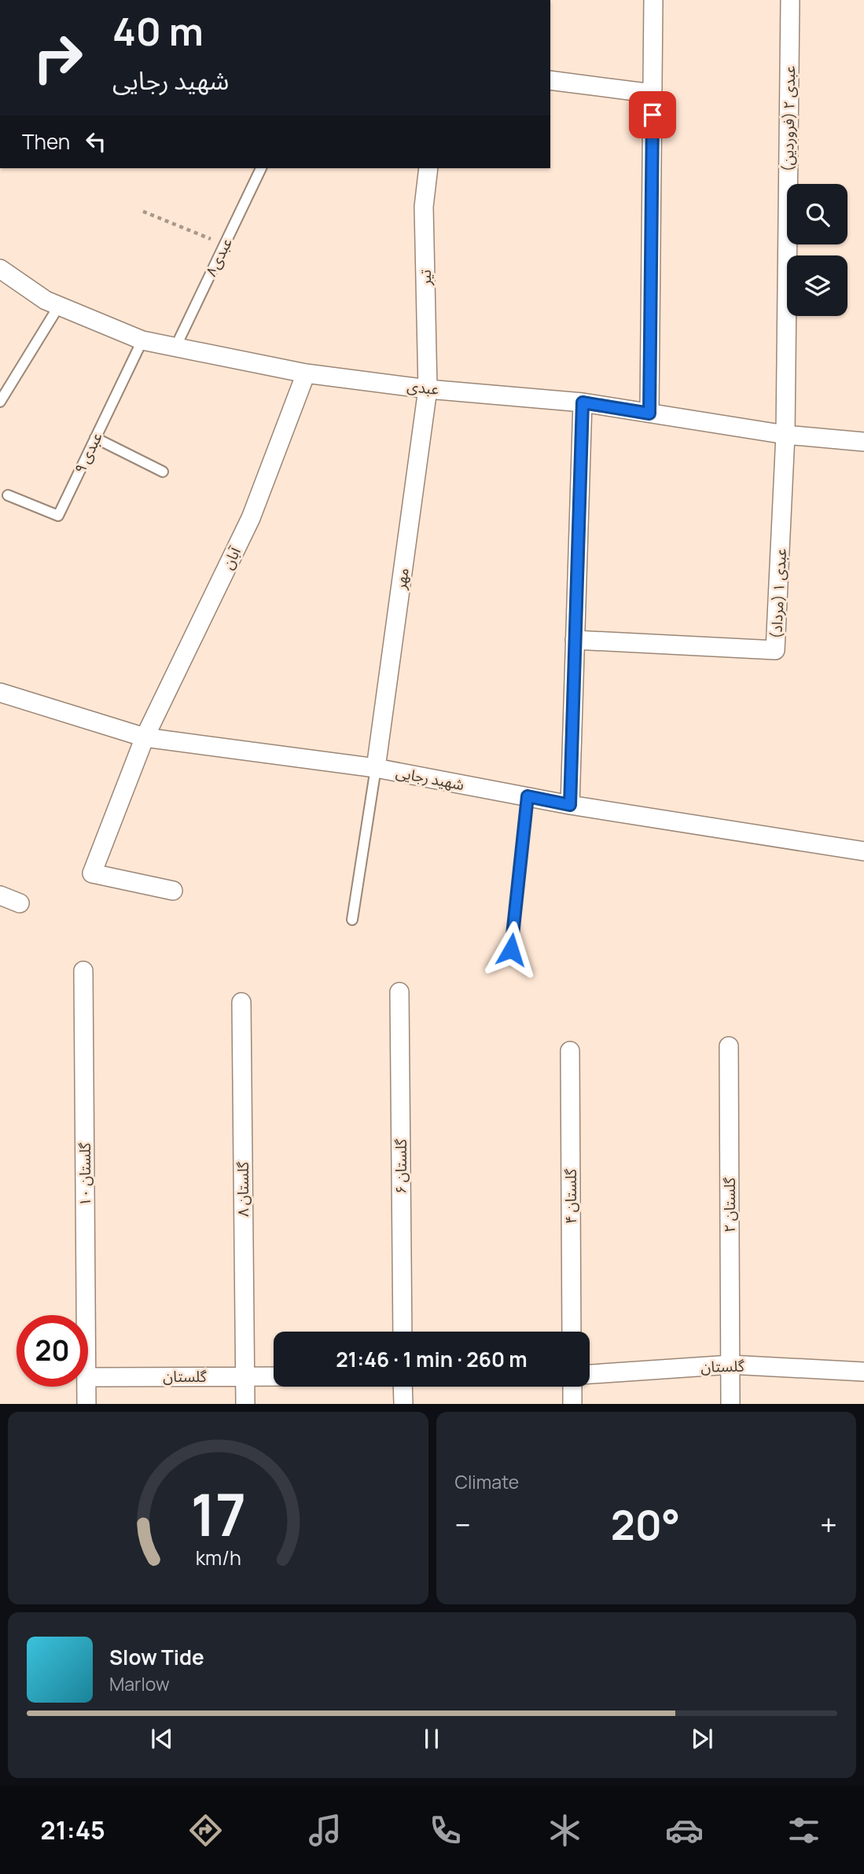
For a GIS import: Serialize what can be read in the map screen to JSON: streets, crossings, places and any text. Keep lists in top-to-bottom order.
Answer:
{
  "streets": {
    "street": [
      "عبدی ۲ (فروردین)",
      "تیر",
      "عبدی",
      "آبان",
      "مهر",
      "عبدی ۱ (مرداد)",
      "شهید رجایی",
      "گلستان ۶",
      "گلستان ۱۰",
      "گلستان ۸",
      "گلستان ۴",
      "گلستان ۲",
      "گلستان"
    ],
    "lane": ["عبدی۸", "عبدی ۹"]
  },
  "crossings": [
    ["عبدی ۲ (فروردین)", "عبدی"],
    ["عبدی ۲ (فروردین)", "عبدی ۱ (مرداد)"],
    ["عبدی۸", "عبدی"],
    ["تیر", "عبدی"],
    ["تیر", "مهر"],
    ["عبدی", "عبدی ۹"],
    ["عبدی", "آبان"],
    ["عبدی", "مهر"],
    ["عبدی", "عبدی ۱ (مرداد)"],
    ["آبان", "شهید رجایی"],
    ["مهر", "شهید رجایی"],
    ["گلستان ۸", "گلستان"],
    ["گلستان ۲", "گلستان"]
  ],
  "page": {
    "turn": ["40 m", "شهید رجایی"],
    "then": "Then",
    "limit": "20",
    "trip": "21:46 · 1 min · 260 m",
    "tile": "Climate",
    "heat": ["−", "20°", "+"],
    "song": ["Slow Tide", "Marlow"],
    "tabs": "21:45",
    "gauge": ["17", "km/h"]
  }
}
